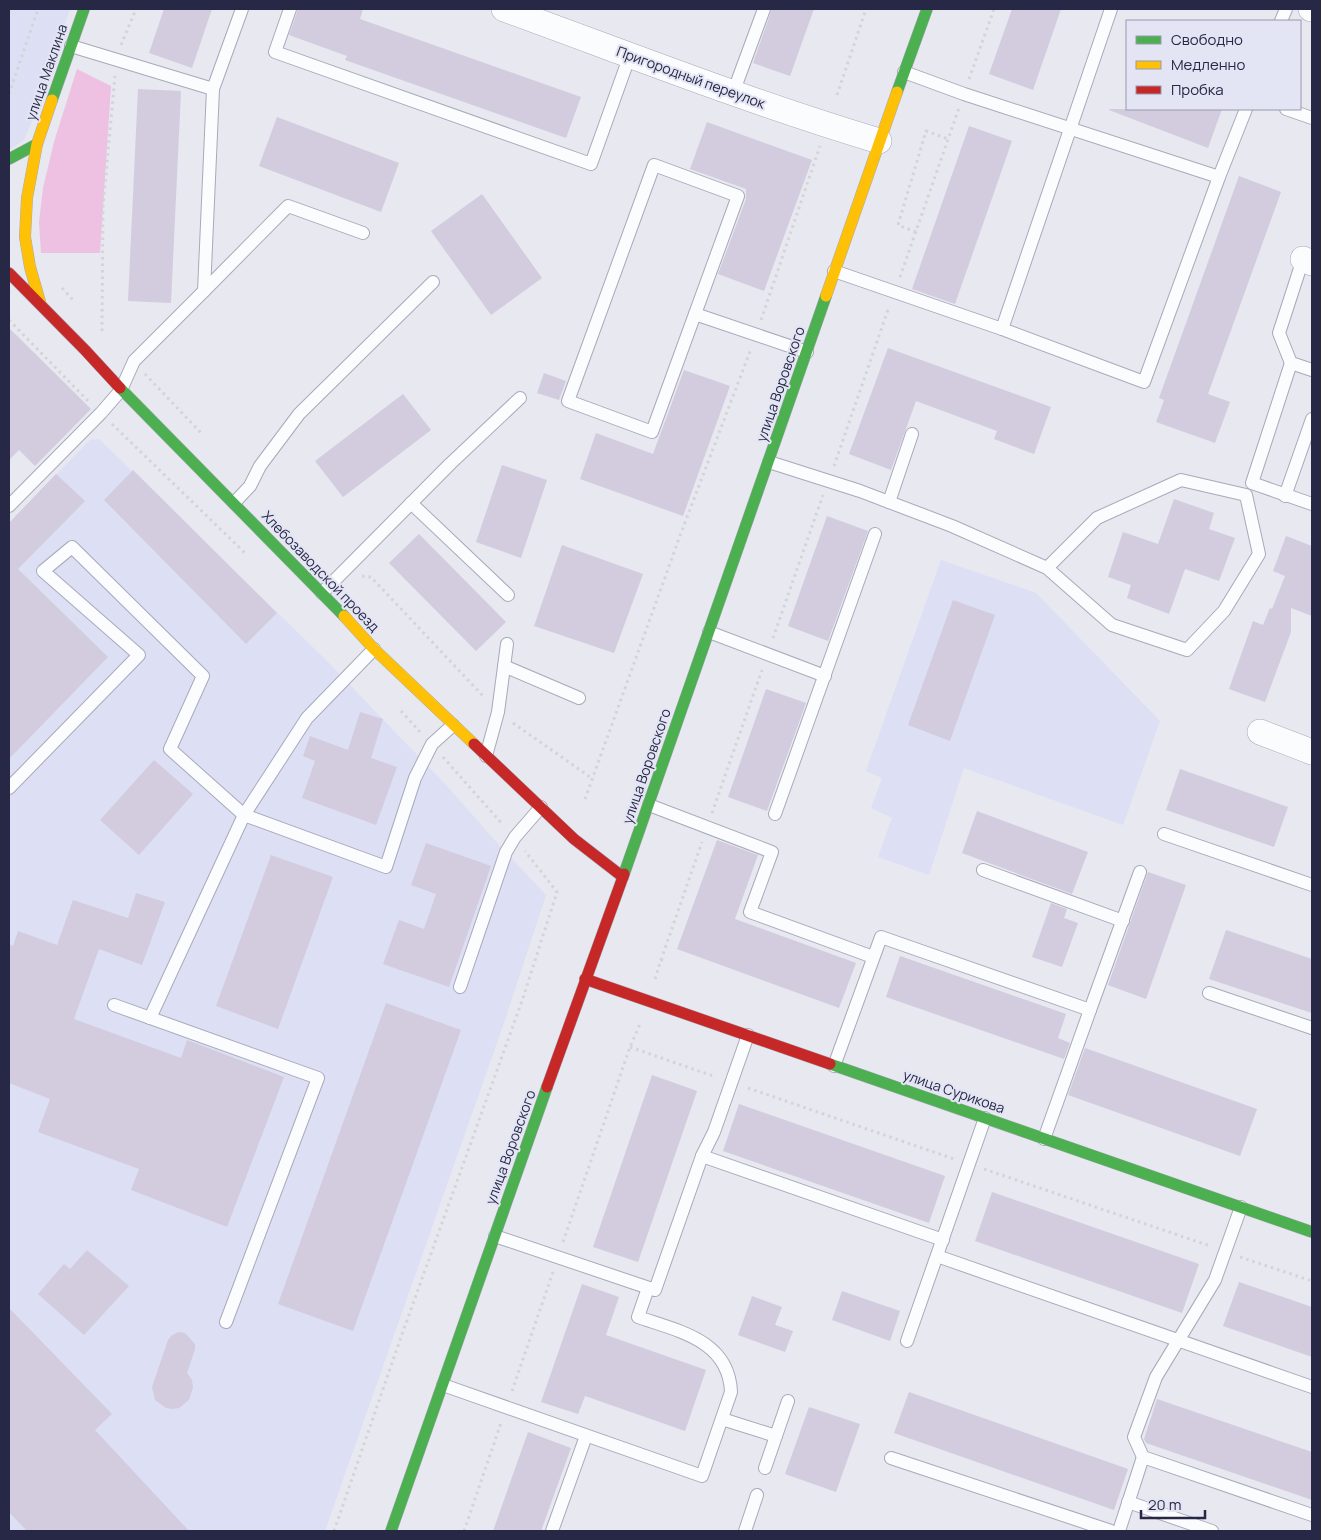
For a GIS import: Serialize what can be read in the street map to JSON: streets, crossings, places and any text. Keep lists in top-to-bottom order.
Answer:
{
  "streets": {
    "street": [
      "улица Маклина",
      "Пригородный переулок",
      "улица Воровского",
      "Хлебозаводской проезд",
      "улица Сурикова"
    ]
  },
  "crossings": [
    ["улица Маклина", "Хлебозаводской проезд"],
    ["Пригородный переулок", "улица Воровского"],
    ["улица Воровского", "Хлебозаводской проезд"],
    ["улица Воровского", "улица Сурикова"]
  ],
  "legend": ["Свободно", "Медленно", "Пробка"],
  "scale_bar": "20 m"
}
